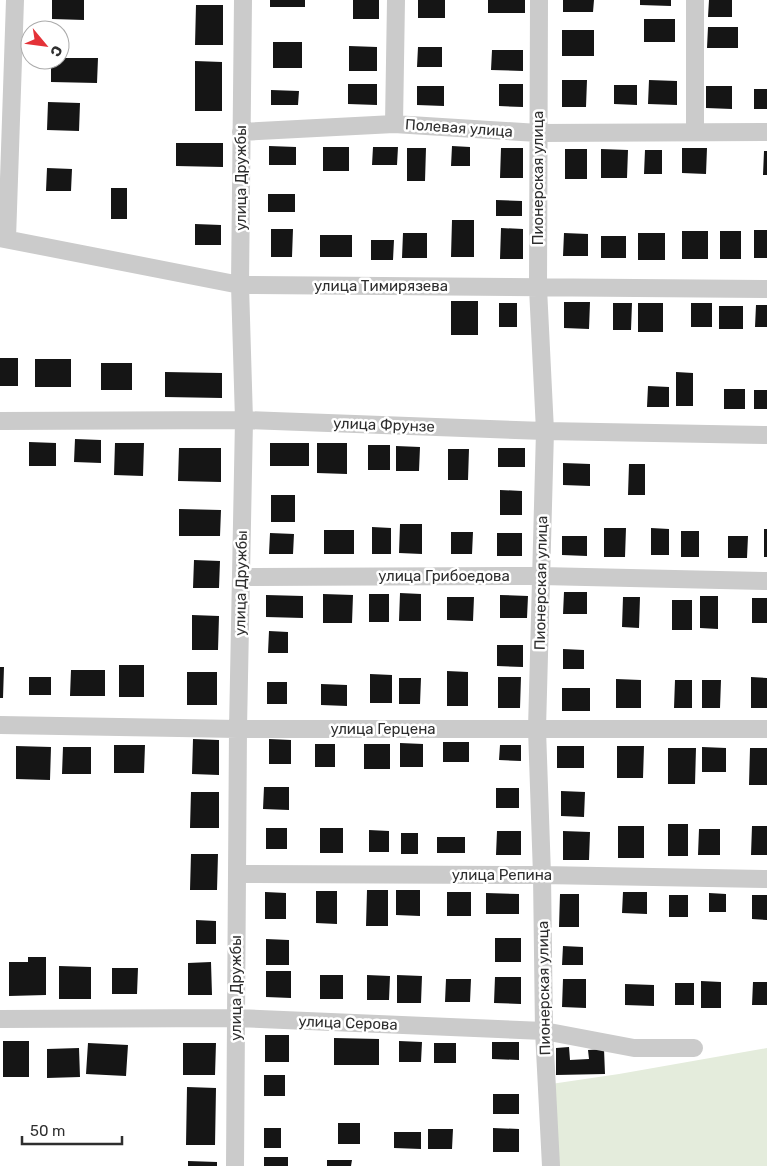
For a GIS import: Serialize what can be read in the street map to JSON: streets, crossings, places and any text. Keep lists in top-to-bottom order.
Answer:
{
  "streets": {
    "street": [
      "Полевая улица",
      "улица Дружбы",
      "Пионерская улица",
      "улица Тимирязева",
      "улица Фрунзе",
      "улица Грибоедова",
      "улица Герцена",
      "улица Репина",
      "улица Серова"
    ]
  },
  "crossings": [
    ["Полевая улица", "улица Дружбы"],
    ["Полевая улица", "Пионерская улица"],
    ["улица Дружбы", "улица Тимирязева"],
    ["улица Дружбы", "улица Фрунзе"],
    ["улица Дружбы", "улица Грибоедова"],
    ["улица Дружбы", "улица Герцена"],
    ["улица Дружбы", "улица Репина"],
    ["улица Дружбы", "улица Серова"],
    ["Пионерская улица", "улица Тимирязева"],
    ["Пионерская улица", "улица Фрунзе"],
    ["Пионерская улица", "улица Грибоедова"],
    ["Пионерская улица", "улица Герцена"],
    ["Пионерская улица", "улица Репина"],
    ["Пионерская улица", "улица Серова"]
  ],
  "scale_bar": "50 m",
  "north": "bottom right"
}
